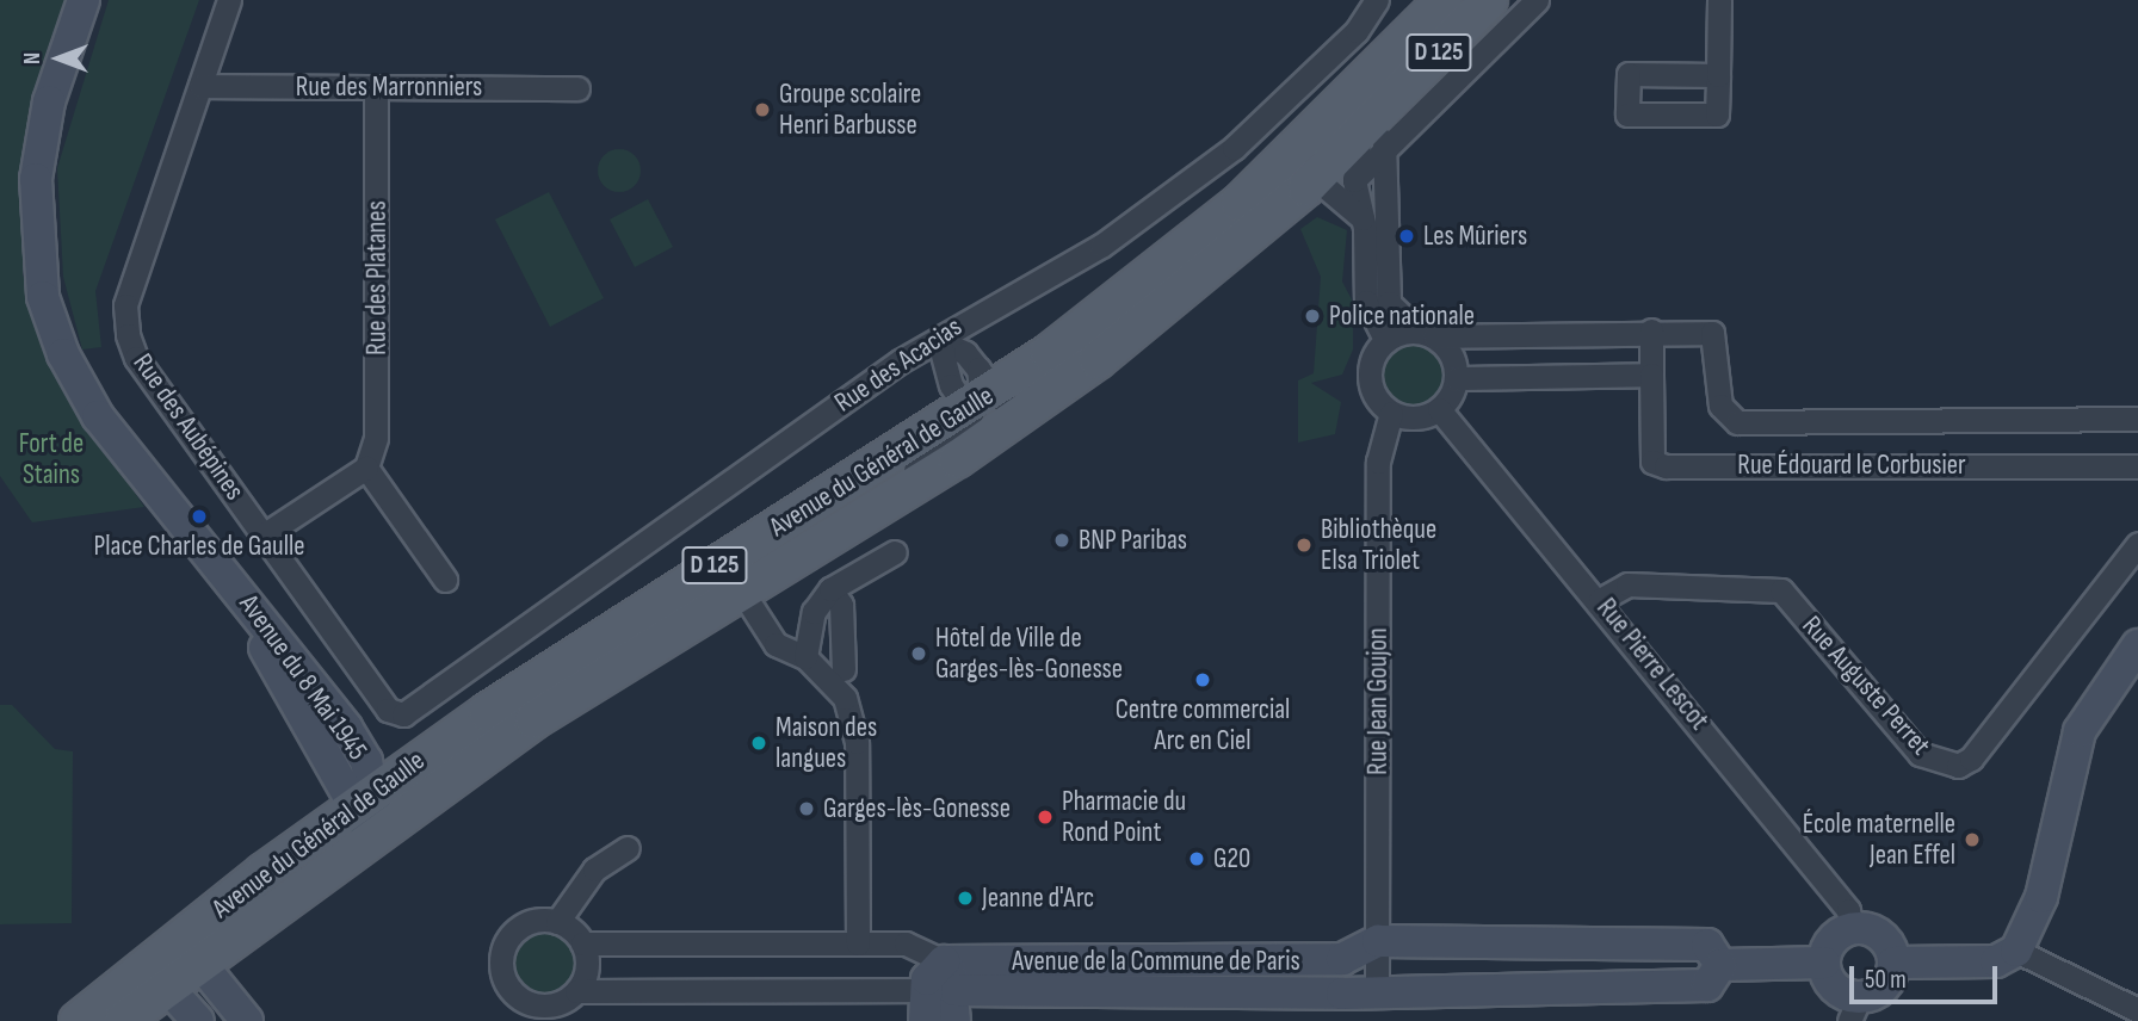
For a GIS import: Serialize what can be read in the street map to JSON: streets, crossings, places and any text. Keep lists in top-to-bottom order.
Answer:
{
  "streets": {
    "main road": ["D 125", "Avenue du Général de Gaulle"],
    "street": [
      "Rue des Marronniers",
      "Rue des Platanes",
      "Rue des Acacias",
      "Rue des Aubépines",
      "Rue Édouard le Corbusier",
      "Rue Pierre Lescot",
      "Avenue du 8 Mai 1945",
      "Rue Auguste Perret",
      "Rue Jean Goujon",
      "Avenue de la Commune de Paris"
    ]
  },
  "crossings": [
    ["Rue des Marronniers", "Rue des Platanes"],
    ["Rue des Marronniers", "Rue des Aubépines"],
    ["Rue des Acacias", "Rue des Aubépines"],
    ["Avenue du Général de Gaulle", "Avenue du 8 Mai 1945"],
    ["Rue Édouard le Corbusier", "Rue Pierre Lescot"],
    ["Rue Édouard le Corbusier", "Rue Jean Goujon"],
    ["Rue Pierre Lescot", "Rue Auguste Perret"],
    ["Rue Pierre Lescot", "Rue Jean Goujon"],
    ["Rue Jean Goujon", "Avenue de la Commune de Paris"]
  ],
  "parks": ["Fort de Stains"],
  "places": [
    "Groupe scolaire Henri Barbusse",
    "Les Mûriers",
    "Police nationale",
    "Place Charles de Gaulle",
    "BNP Paribas",
    "Bibliothèque Elsa Triolet",
    "Hôtel de Ville de Garges-lès-Gonesse",
    "Centre commercial Arc en Ciel",
    "Maison des langues",
    "Garges-lès-Gonesse",
    "Pharmacie du Rond Point",
    "École maternelle Jean Effel",
    "G20",
    "Jeanne d'Arc"
  ],
  "scale_bar": "50 m",
  "north": "left"
}
